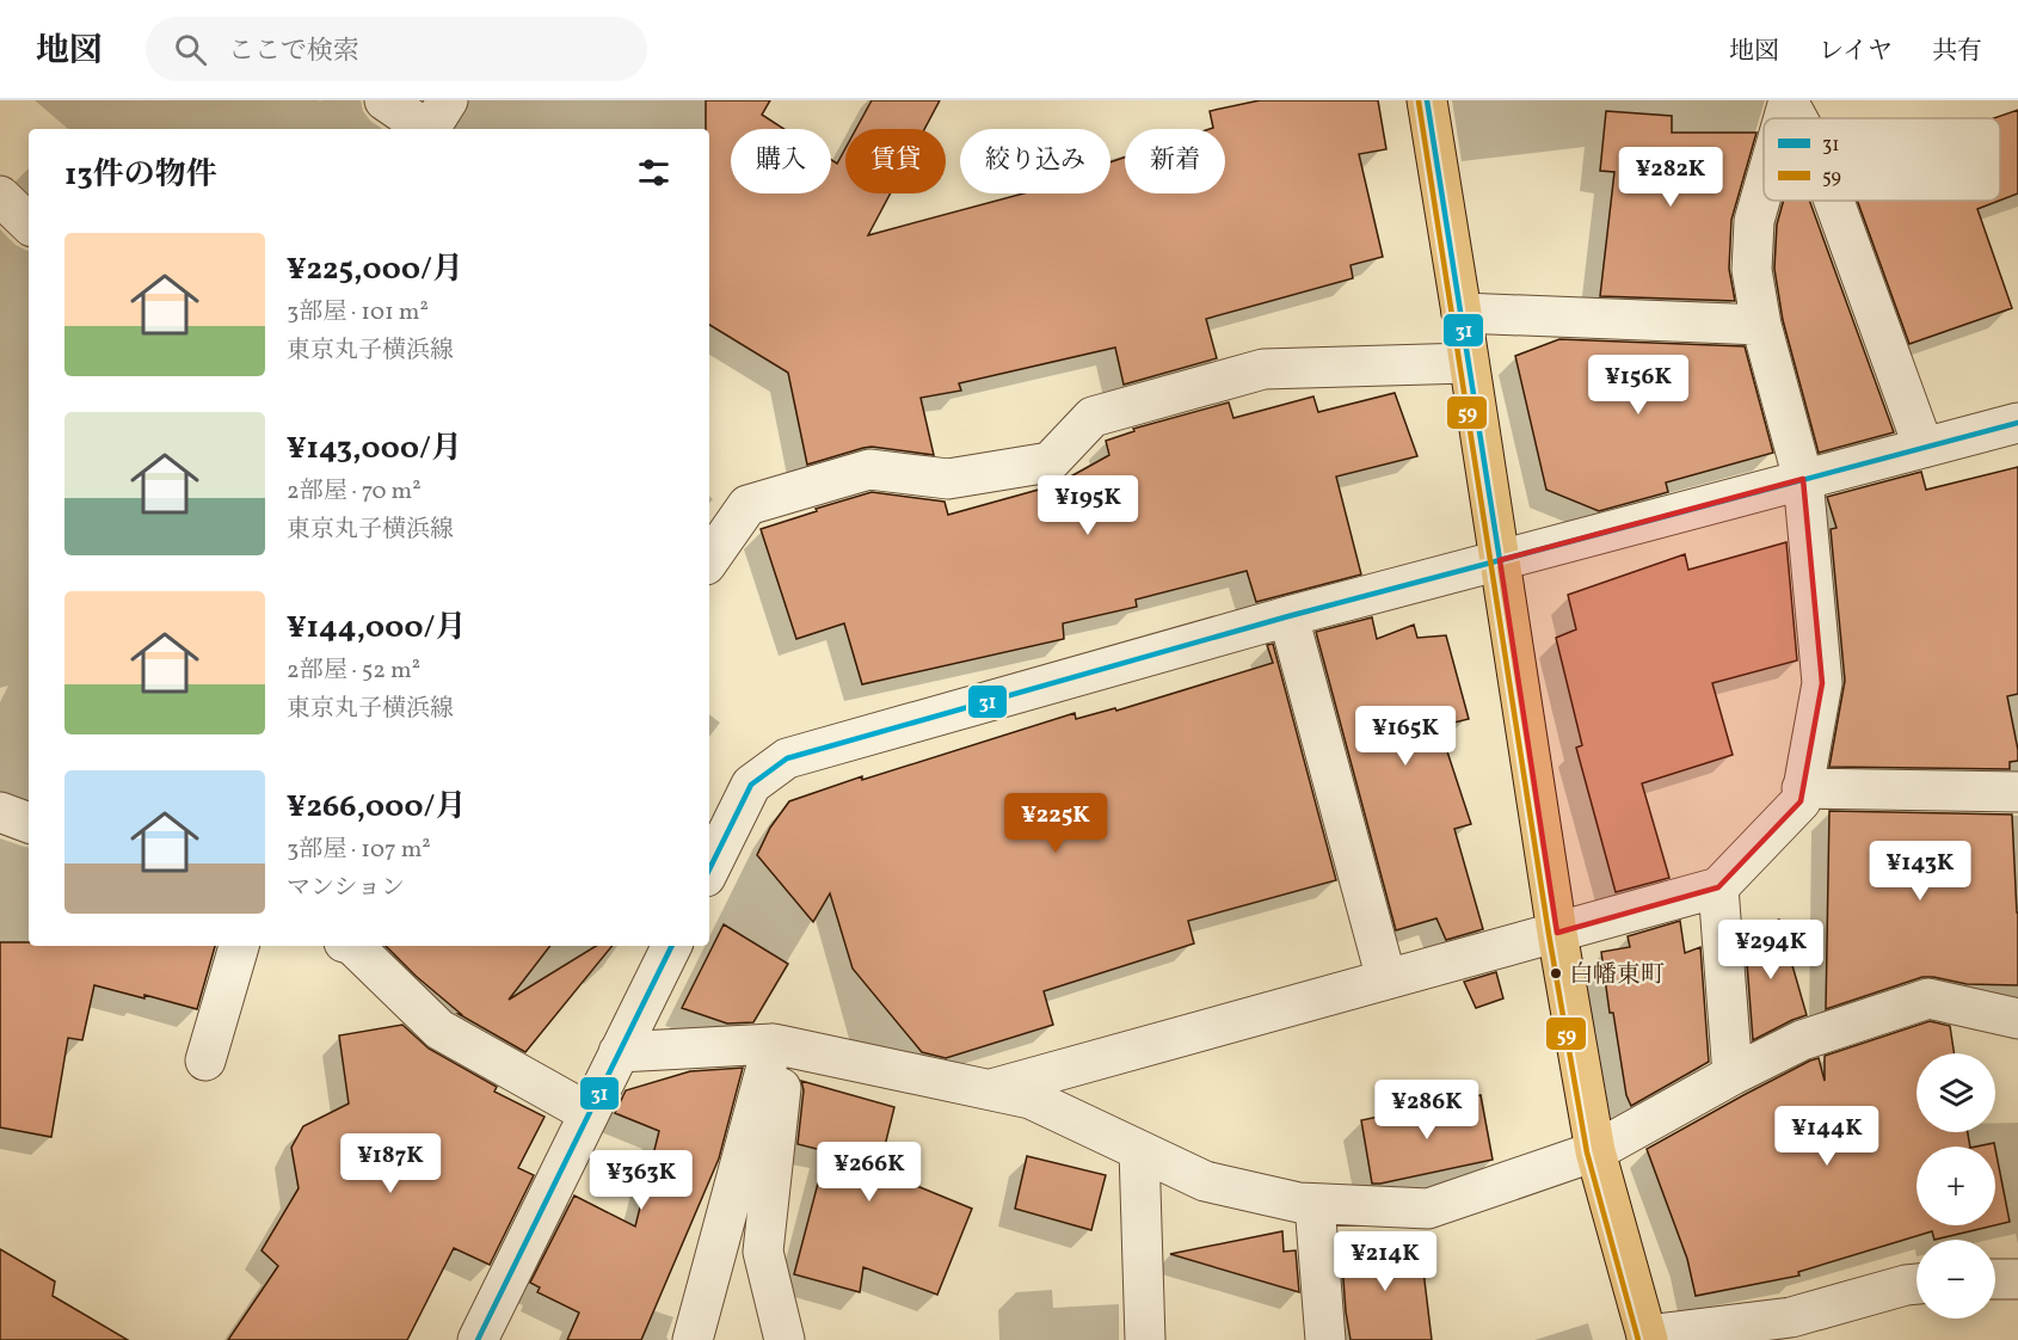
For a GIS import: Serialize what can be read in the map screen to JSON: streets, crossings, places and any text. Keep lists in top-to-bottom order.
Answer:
{
  "places": ["白幡東町"],
  "lines": ["transit line 31", "transit line 59"],
  "legend": ["31", "59"],
  "page": {
    "header": "地図",
    "search": "ここで検索",
    "nav": ["地図", "レイヤ", "共有"],
    "chip": [
      "購入",
      "賃貸",
      "絞り込み",
      "新着"
    ],
    "heading": "13件の物件",
    "price": [
      "¥282K",
      "¥156K",
      "¥195K",
      "¥165K",
      "¥225K",
      "¥143K",
      "¥294K",
      "¥286K",
      "¥144K",
      "¥187K",
      "¥266K",
      "¥363K",
      "¥214K"
    ],
    "list": [
      {
        "name": "¥225,000/月",
        "note": "3部屋 · 101 m² · 東京丸子横浜線"
      },
      {
        "name": "¥143,000/月",
        "note": "2部屋 · 70 m² · 東京丸子横浜線"
      },
      {
        "name": "¥144,000/月",
        "note": "2部屋 · 52 m² · 東京丸子横浜線"
      },
      {
        "name": "¥266,000/月",
        "note": "3部屋 · 107 m² · マンション"
      }
    ],
    "map_buttons": ["+", "−"]
  }
}
